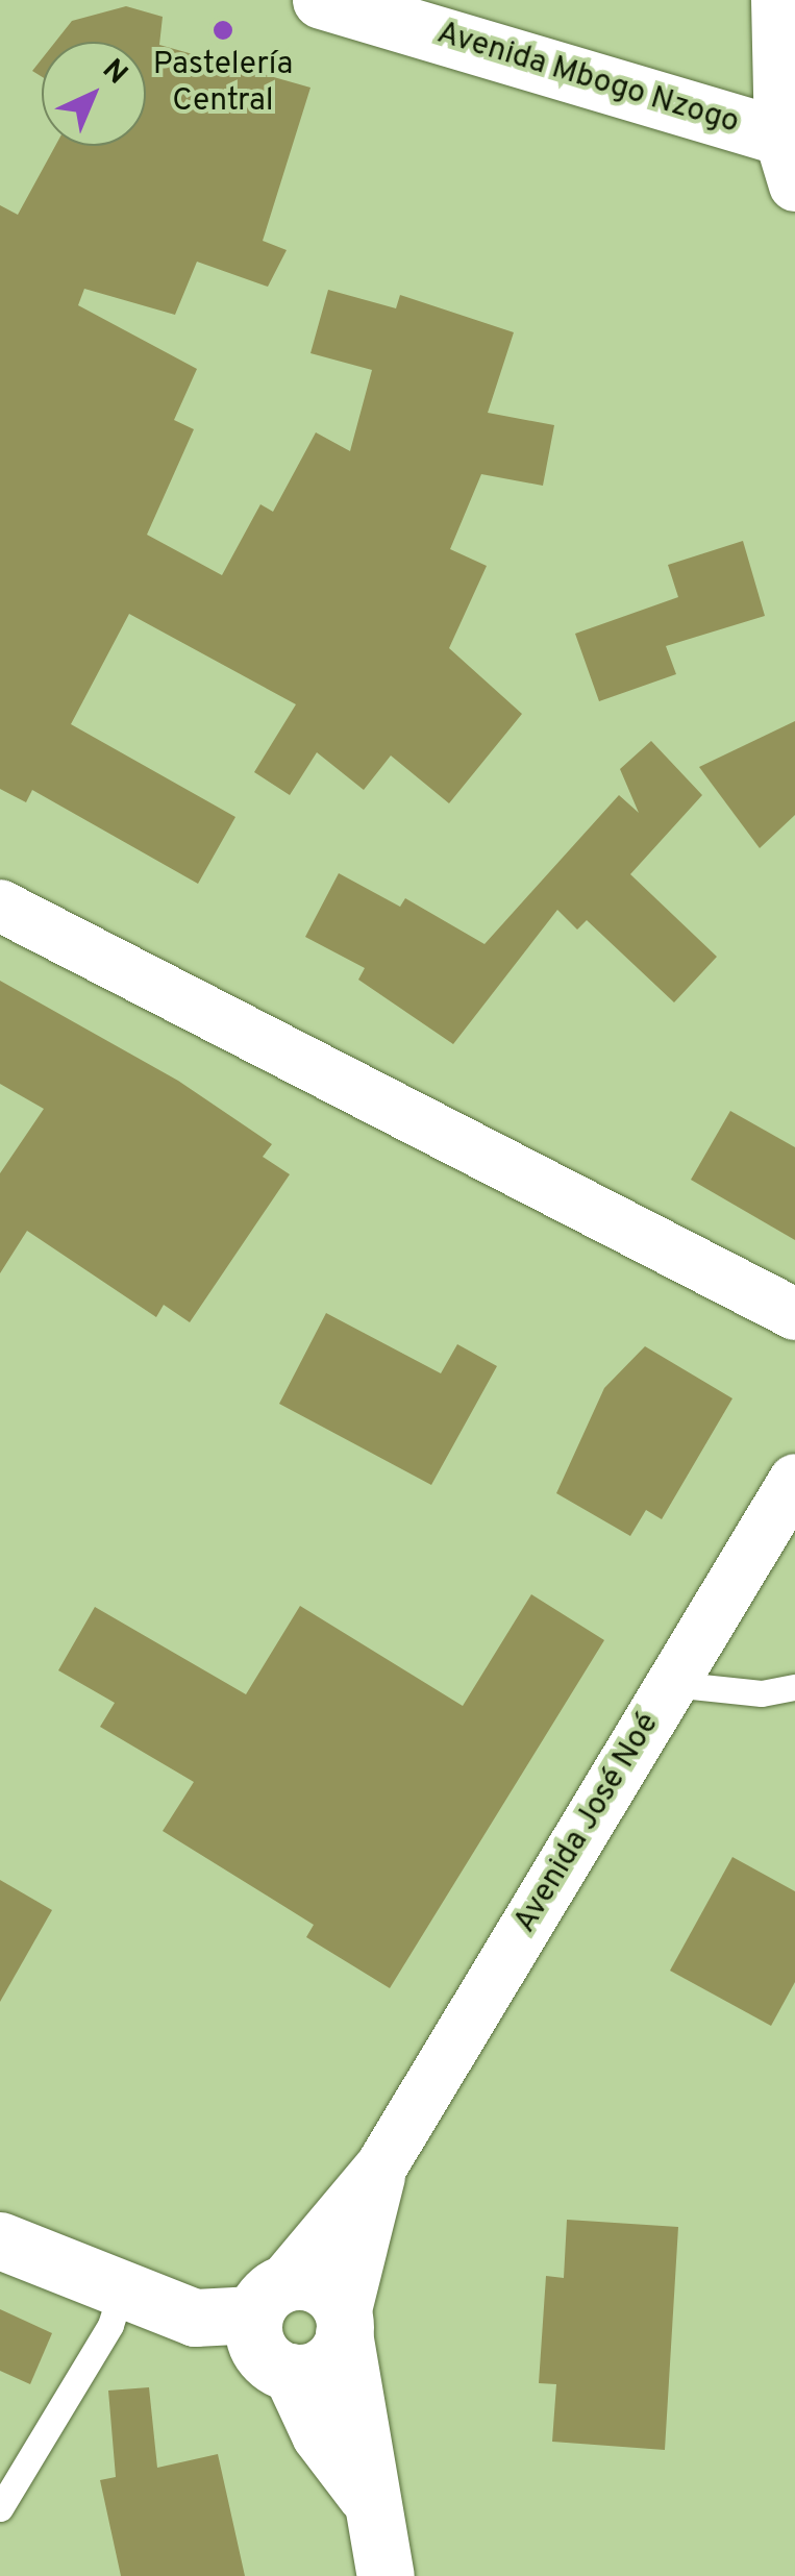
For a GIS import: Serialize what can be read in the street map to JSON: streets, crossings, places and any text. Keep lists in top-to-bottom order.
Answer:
{
  "streets": {
    "street": ["Avenida Mbogo Nzogo", "Avenida José Noé"]
  },
  "places": ["Pastelería Central"],
  "north": "top right"
}
